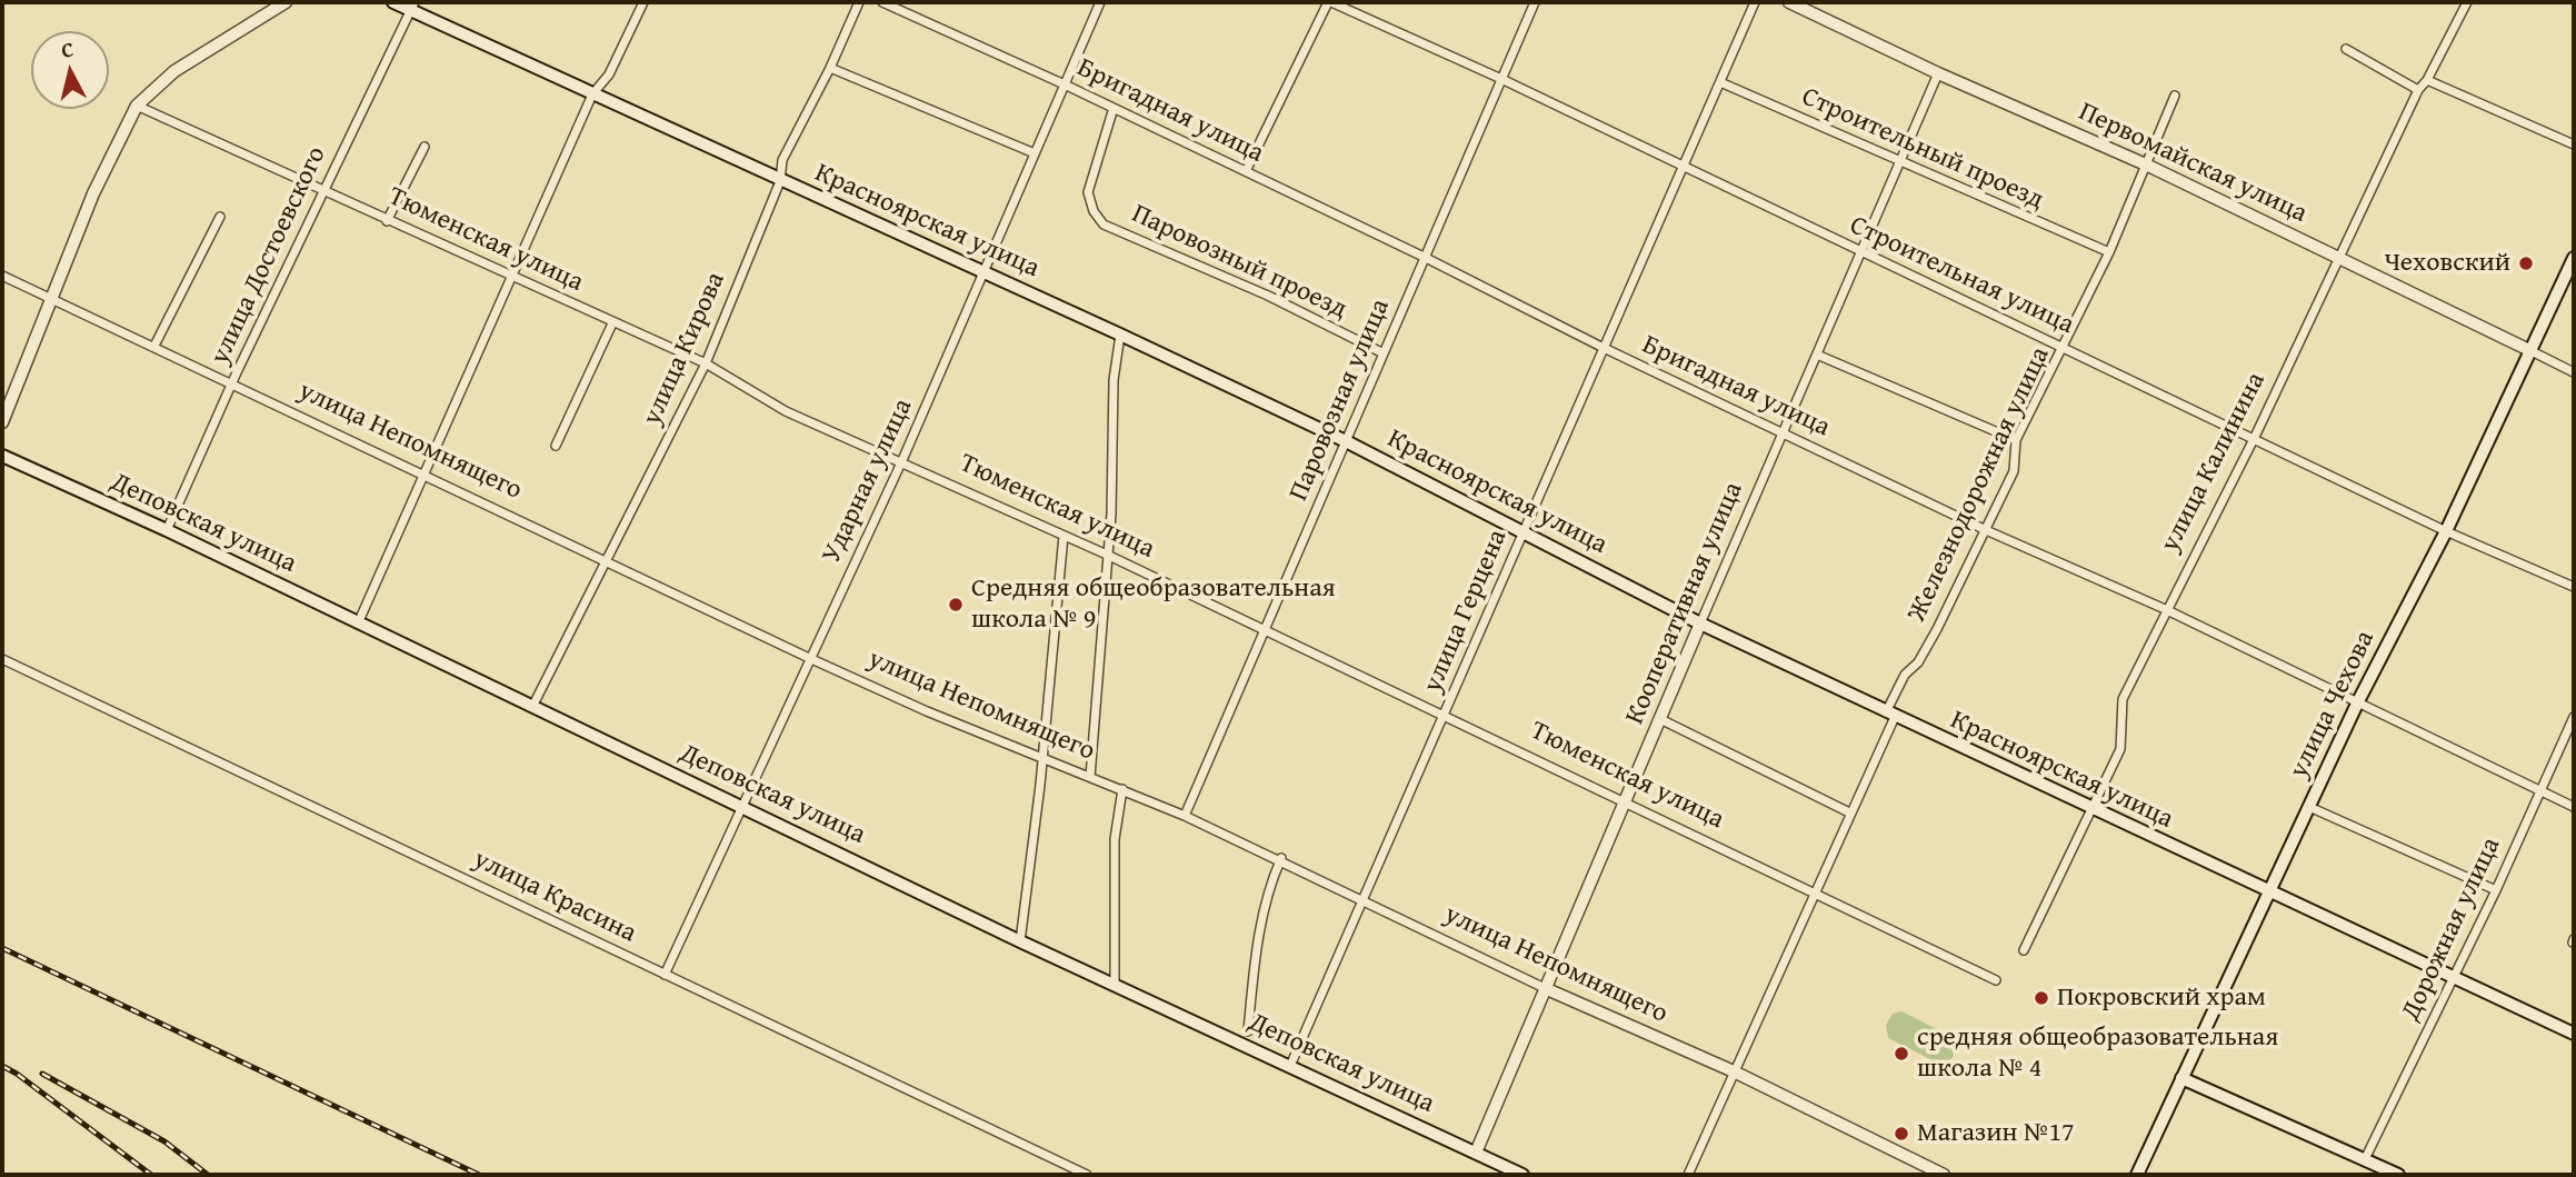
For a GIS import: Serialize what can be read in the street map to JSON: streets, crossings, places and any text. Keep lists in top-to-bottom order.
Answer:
{
  "streets": {
    "main road": ["Красноярская улица", "Деповская улица", "улица Чехова"],
    "street": [
      "Бригадная улица",
      "Строительный проезд",
      "Первомайская улица",
      "Тюменская улица",
      "улица Достоевского",
      "Паровозный проезд",
      "Строительная улица",
      "улица Кирова",
      "Паровозная улица",
      "улица Непомнящего",
      "улица Калинина",
      "Ударная улица",
      "Железнодорожная улица",
      "Кооперативная улица",
      "улица Герцена",
      "улица Красина",
      "Дорожная улица"
    ]
  },
  "crossings": [
    ["Бригадная улица", "Паровозный проезд"],
    ["Бригадная улица", "Паровозная улица"],
    ["Бригадная улица", "улица Калинина"],
    ["Бригадная улица", "Ударная улица"],
    ["Бригадная улица", "Железнодорожная улица"],
    ["Бригадная улица", "Кооперативная улица"],
    ["Бригадная улица", "улица Герцена"],
    ["Бригадная улица", "улица Чехова"],
    ["Бригадная улица", "Дорожная улица"],
    ["Строительный проезд", "Железнодорожная улица"],
    ["Строительный проезд", "Кооперативная улица"],
    ["Строительный проезд", "улица Герцена"],
    ["Первомайская улица", "улица Калинина"],
    ["Первомайская улица", "Железнодорожная улица"],
    ["Первомайская улица", "Кооперативная улица"],
    ["Первомайская улица", "улица Чехова"],
    ["Красноярская улица", "улица Достоевского"],
    ["Красноярская улица", "улица Кирова"],
    ["Красноярская улица", "Паровозная улица"],
    ["Красноярская улица", "улица Калинина"],
    ["Красноярская улица", "Ударная улица"],
    ["Красноярская улица", "Железнодорожная улица"],
    ["Красноярская улица", "Кооперативная улица"],
    ["Красноярская улица", "улица Герцена"],
    ["Красноярская улица", "улица Чехова"],
    ["Красноярская улица", "Дорожная улица"],
    ["Тюменская улица", "улица Достоевского"],
    ["Тюменская улица", "улица Кирова"],
    ["Тюменская улица", "Паровозная улица"],
    ["Тюменская улица", "Ударная улица"],
    ["Тюменская улица", "Железнодорожная улица"],
    ["Тюменская улица", "Кооперативная улица"],
    ["Тюменская улица", "улица Герцена"],
    ["улица Достоевского", "улица Непомнящего"],
    ["улица Достоевского", "Деповская улица"],
    ["Паровозный проезд", "Паровозная улица"],
    ["Строительная улица", "Паровозная улица"],
    ["Строительная улица", "улица Калинина"],
    ["Строительная улица", "Железнодорожная улица"],
    ["Строительная улица", "Кооперативная улица"],
    ["Строительная улица", "улица Герцена"],
    ["Строительная улица", "улица Чехова"],
    ["улица Кирова", "улица Непомнящего"],
    ["улица Кирова", "Деповская улица"],
    ["Паровозная улица", "улица Непомнящего"],
    ["улица Непомнящего", "Ударная улица"],
    ["улица Непомнящего", "Железнодорожная улица"],
    ["улица Непомнящего", "Кооперативная улица"],
    ["улица Непомнящего", "улица Герцена"],
    ["Ударная улица", "Деповская улица"],
    ["Ударная улица", "улица Красина"],
    ["Деповская улица", "Кооперативная улица"],
    ["Деповская улица", "улица Герцена"]
  ],
  "places": [
    "Чеховский",
    "Средняя общеобразовательная школа № 9",
    "Покровский храм",
    "средняя общеобразовательная школа № 4",
    "Магазин №17"
  ],
  "north": "top"
}
